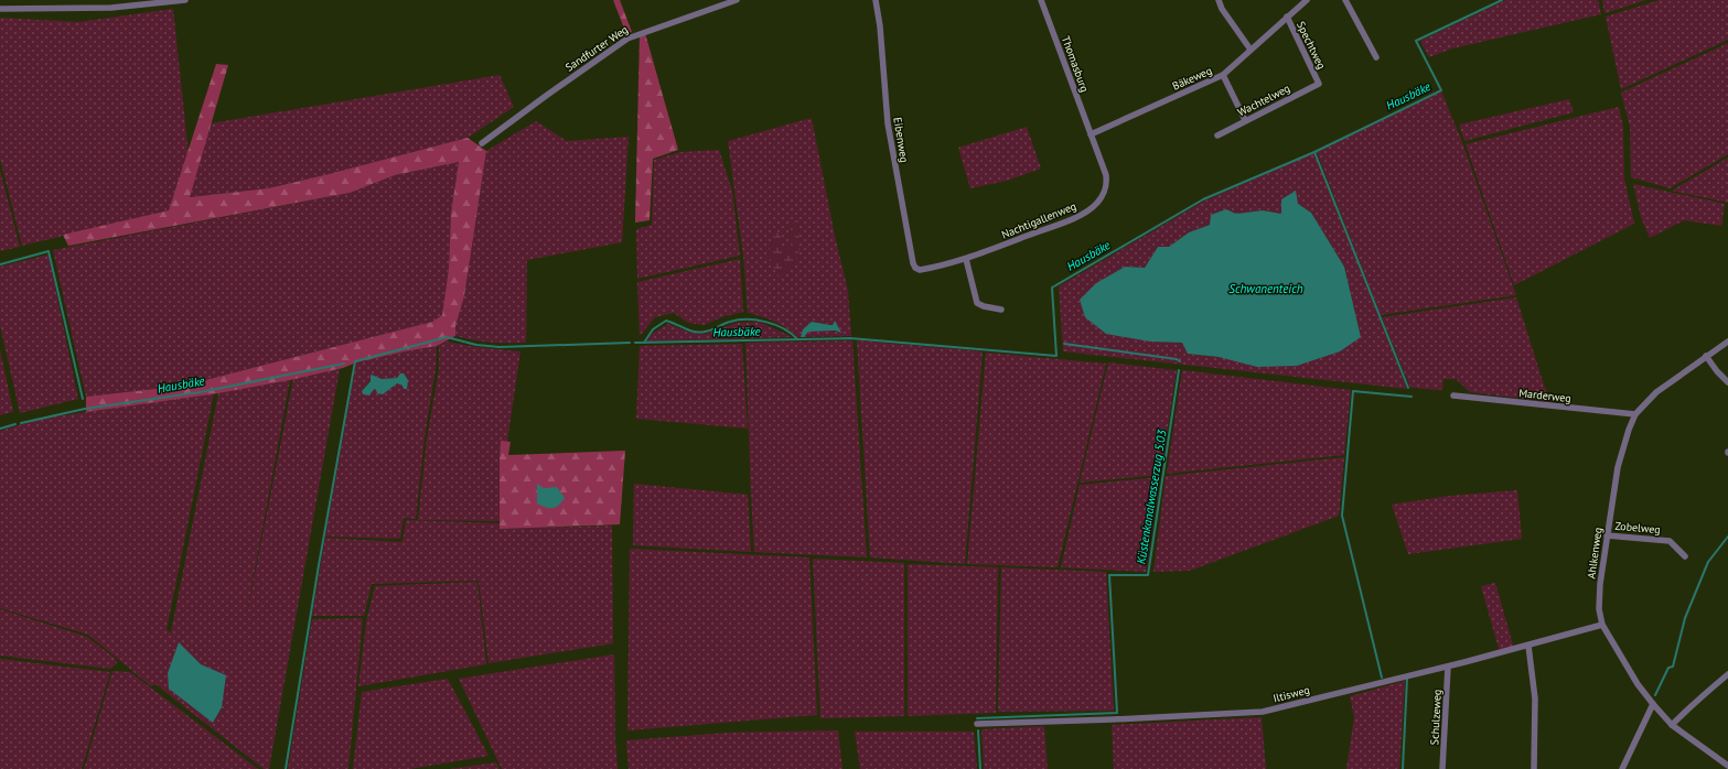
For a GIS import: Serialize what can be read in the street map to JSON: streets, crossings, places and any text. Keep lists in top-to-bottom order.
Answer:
{
  "streets": {
    "street": [
      "Spechtweg",
      "Sandfurter Weg",
      "Thomasburg",
      "Bäkeweg",
      "Wachtelweg",
      "Eibenweg",
      "Nachtigallenweg",
      "Marderweg",
      "Zobelweg",
      "Ahlkenweg",
      "Iltisweg",
      "Schulzeweg"
    ]
  },
  "crossings": [
    ["Spechtweg", "Bäkeweg"],
    ["Spechtweg", "Wachtelweg"],
    ["Thomasburg", "Bäkeweg"],
    ["Thomasburg", "Nachtigallenweg"],
    ["Bäkeweg", "Nachtigallenweg"],
    ["Eibenweg", "Nachtigallenweg"],
    ["Marderweg", "Ahlkenweg"],
    ["Zobelweg", "Ahlkenweg"],
    ["Ahlkenweg", "Iltisweg"],
    ["Iltisweg", "Schulzeweg"]
  ],
  "water": ["Hausbäke", "Schwanenteich", "Küstenkanalwasserzug 5.03"]
}
